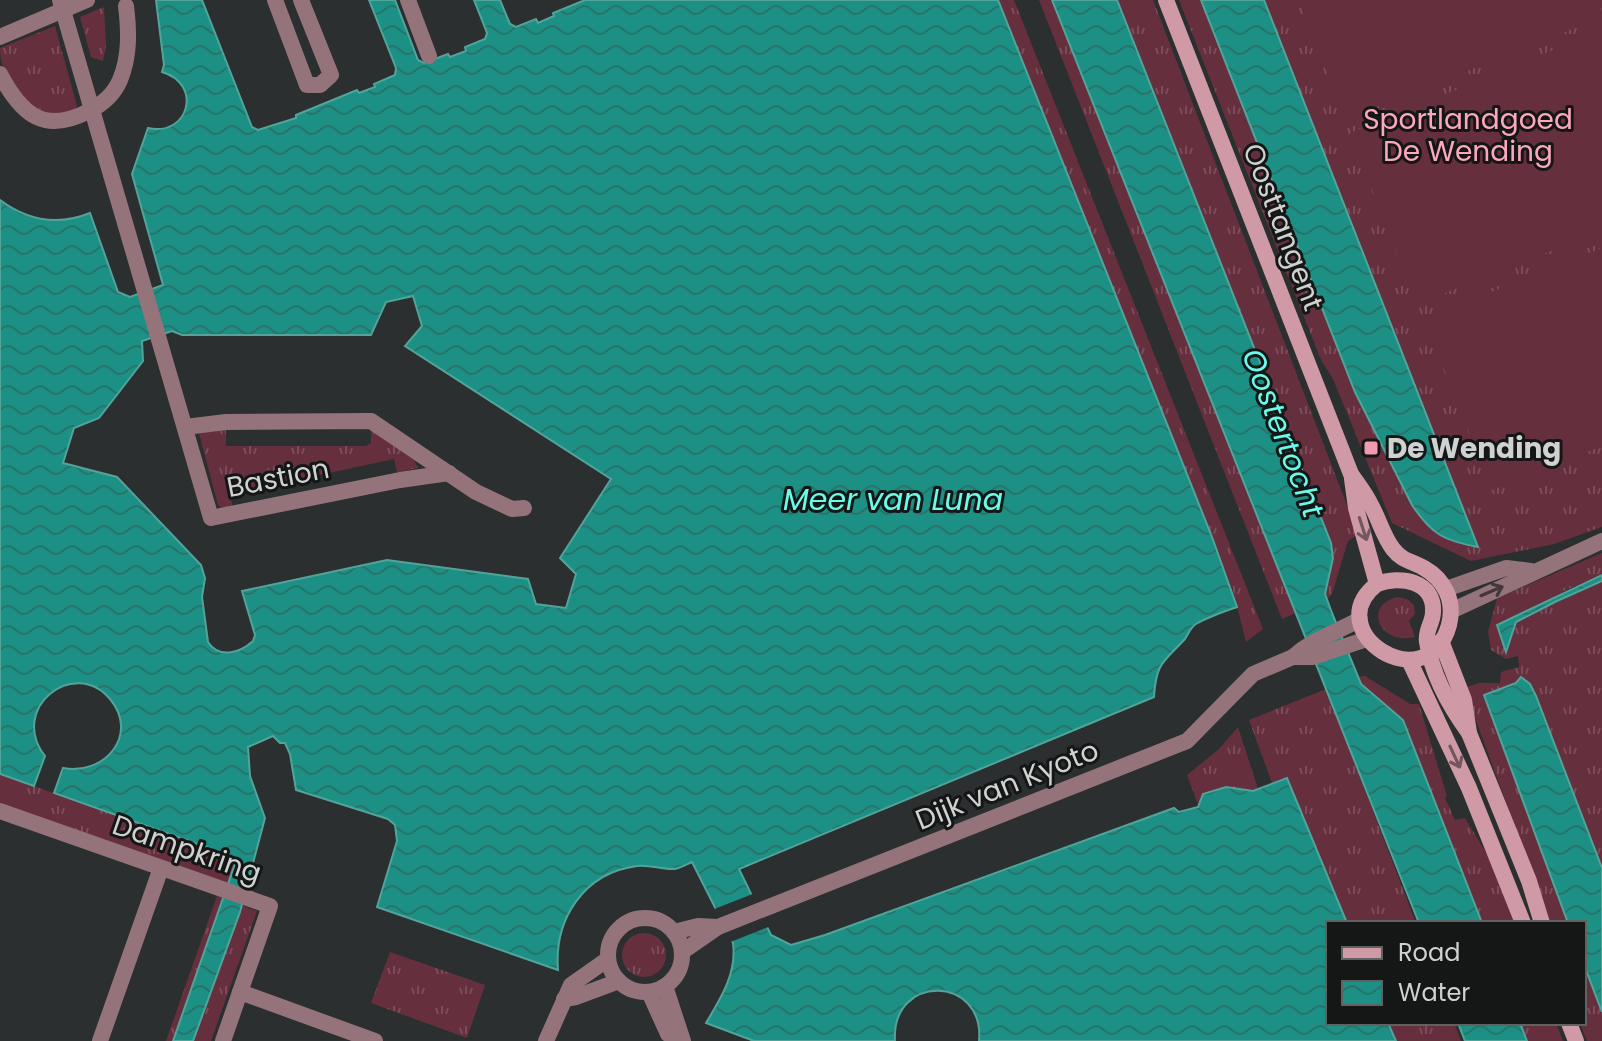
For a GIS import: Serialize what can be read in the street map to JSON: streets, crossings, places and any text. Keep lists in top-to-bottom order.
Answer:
{
  "streets": {
    "main road": ["Oosttangent"],
    "street": ["Bastion", "Dijk van Kyoto", "Dampkring"]
  },
  "crossings": [
    ["Oosttangent", "Dijk van Kyoto"]
  ],
  "water": ["Oostertocht", "Meer van Luna"],
  "parks": ["Sportlandgoed De Wending"],
  "places": {
    "transit": ["De Wending"]
  },
  "legend": ["Road", "Water"]
}
